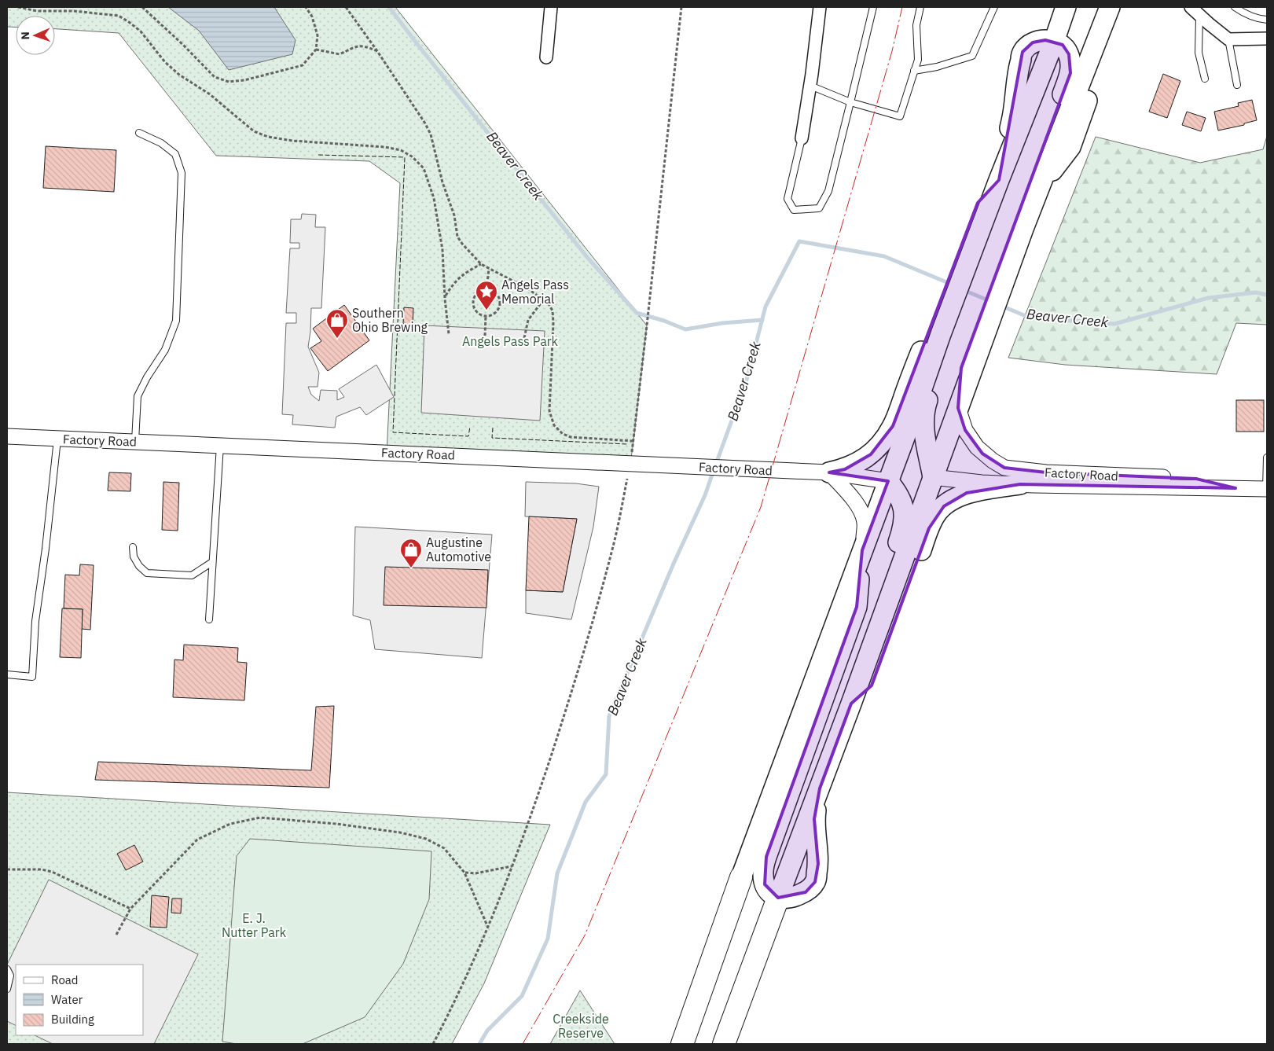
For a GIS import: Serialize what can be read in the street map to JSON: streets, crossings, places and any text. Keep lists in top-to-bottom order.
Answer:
{
  "streets": {
    "street": ["Factory Road"]
  },
  "water": ["Beaver Creek"],
  "parks": ["Angels Pass Park", "E. J. Nutter Park", "Creekside Reserve"],
  "places": {
    "place": ["Angels Pass Memorial"],
    "shop": ["Southern Ohio Brewing", "Augustine Automotive"]
  },
  "legend": ["Road", "Water", "Building"],
  "north": "left"
}
